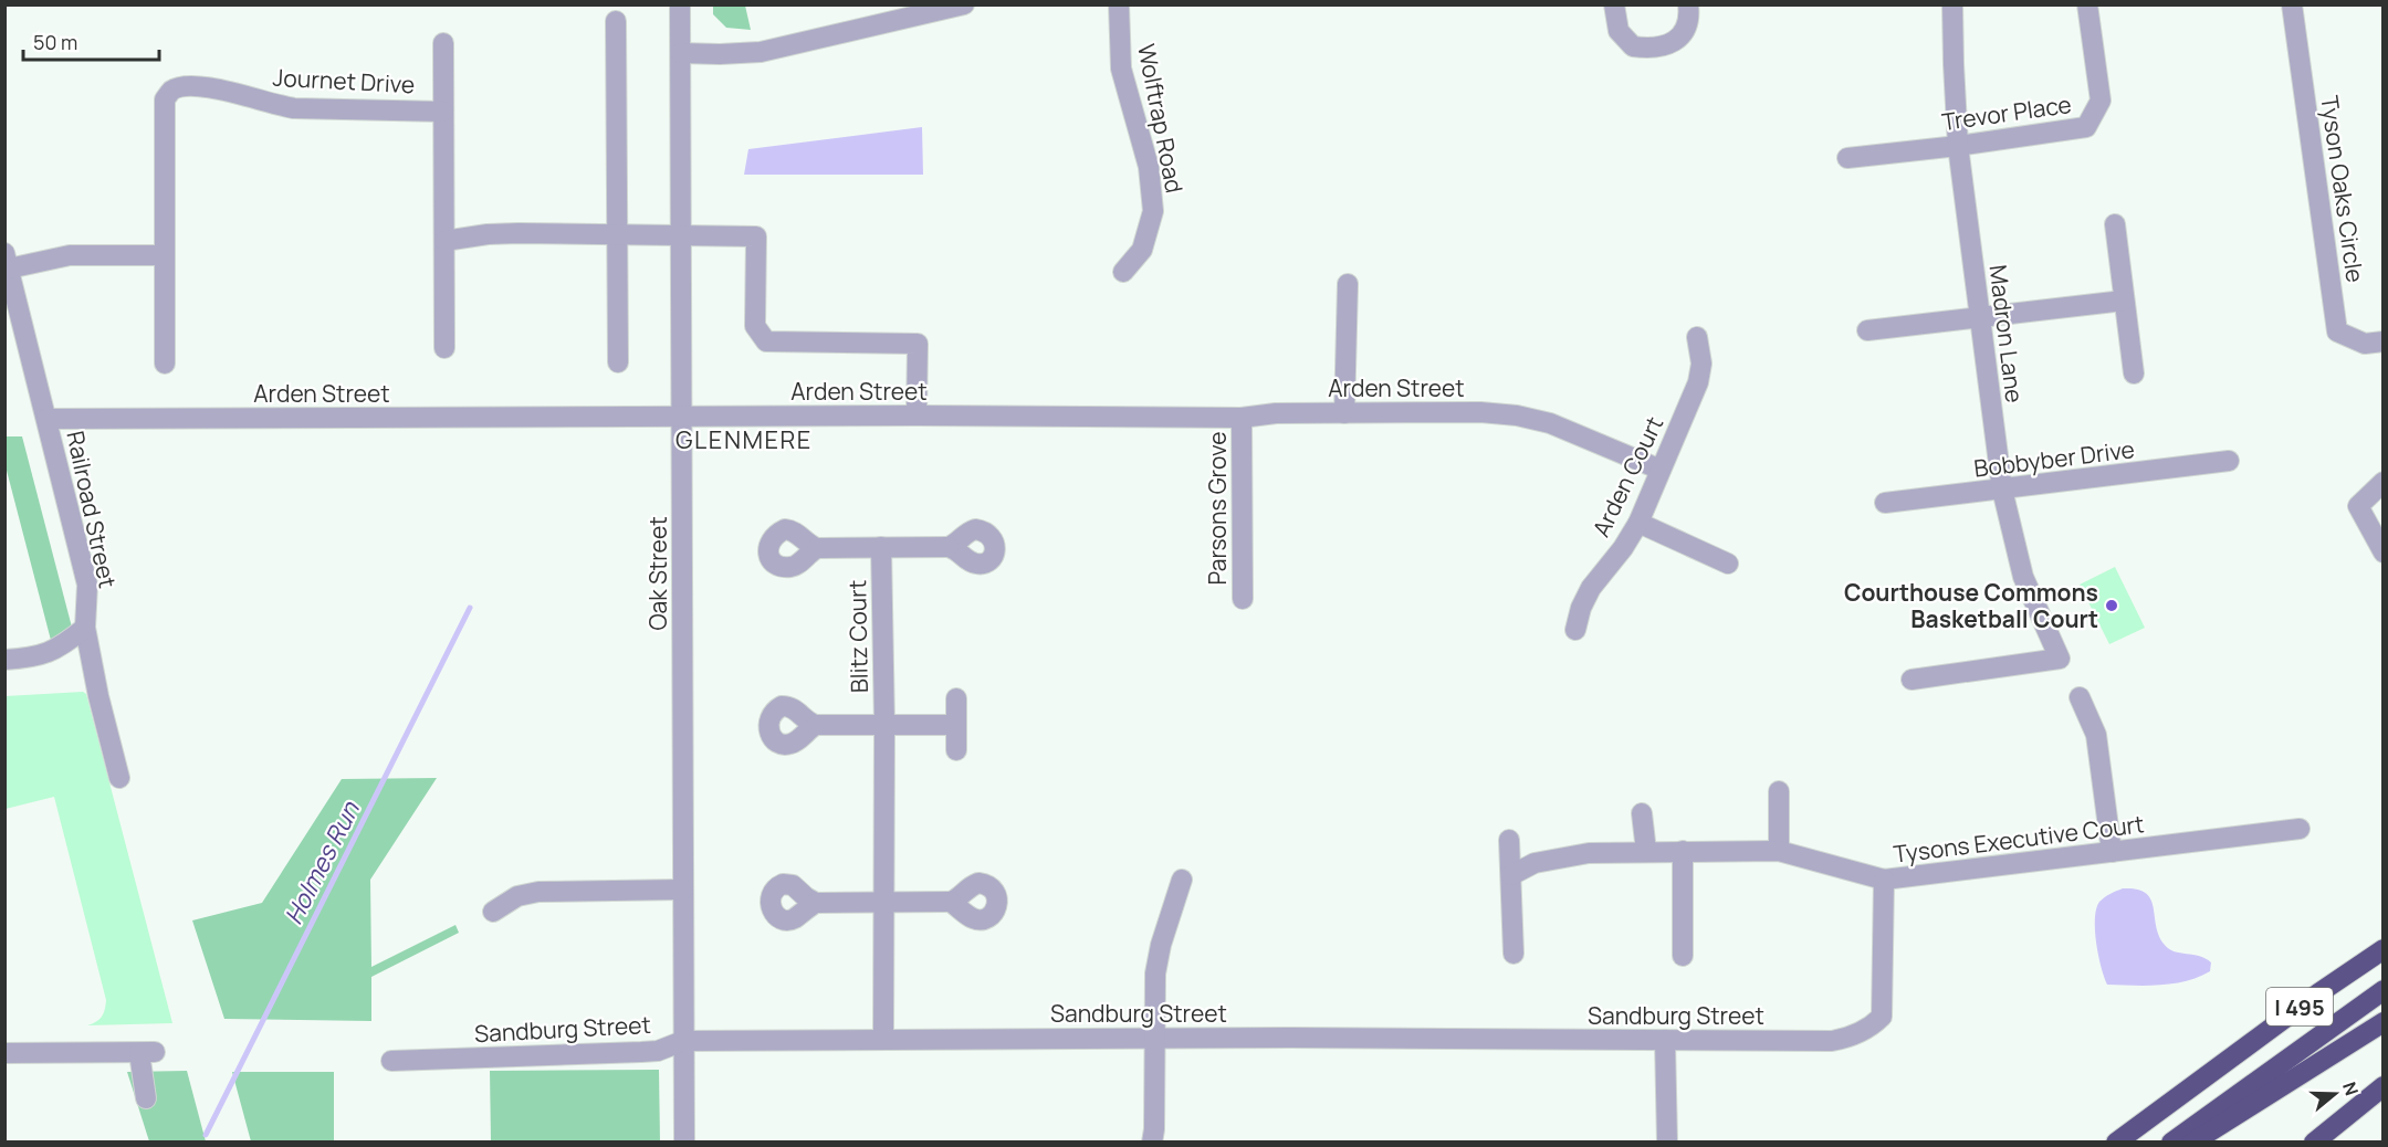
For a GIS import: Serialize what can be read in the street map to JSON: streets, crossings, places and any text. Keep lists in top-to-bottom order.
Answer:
{
  "streets": {
    "highway": ["I 495"],
    "street": [
      "Journet Drive",
      "Trevor Place",
      "Wolftrap Road",
      "Tyson Oaks Circle",
      "Madron Lane",
      "Arden Street",
      "Bobbyber Drive",
      "Arden Court",
      "Parsons Grove",
      "Railroad Street",
      "Oak Street",
      "Blitz Court",
      "Tysons Executive Court",
      "Sandburg Street"
    ]
  },
  "crossings": [
    ["Trevor Place", "Madron Lane"],
    ["Madron Lane", "Bobbyber Drive"],
    ["Arden Street", "Arden Court"],
    ["Arden Street", "Parsons Grove"],
    ["Arden Street", "Railroad Street"],
    ["Arden Street", "Oak Street"],
    ["Oak Street", "Sandburg Street"],
    ["Blitz Court", "Sandburg Street"],
    ["Tysons Executive Court", "Sandburg Street"]
  ],
  "districts": ["GLENMERE"],
  "water": ["Holmes Run"],
  "places": ["Courthouse Commons Basketball Court"],
  "scale_bar": "50 m",
  "north": "right"
}
